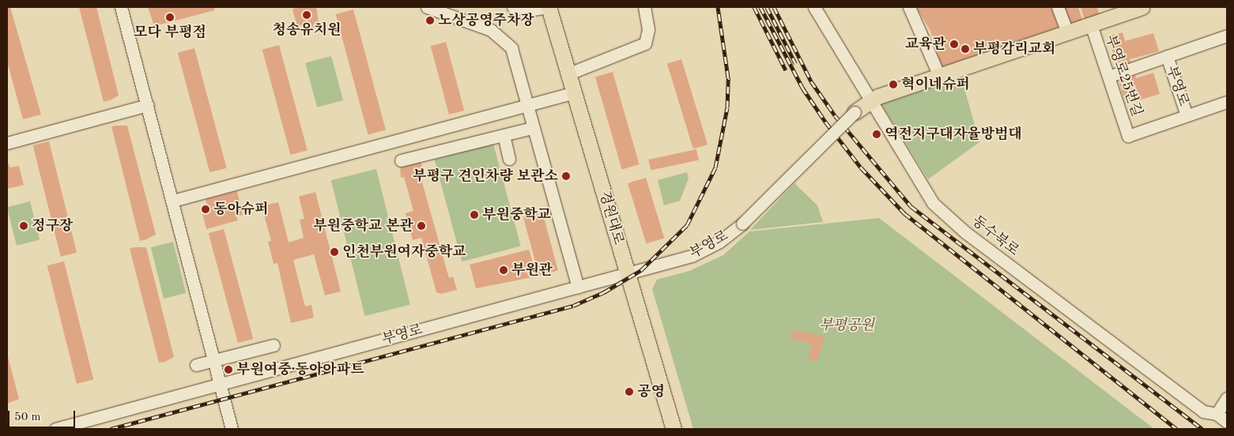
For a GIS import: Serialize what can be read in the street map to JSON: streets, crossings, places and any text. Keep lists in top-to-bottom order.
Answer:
{
  "streets": {
    "main road": ["경원대로"],
    "street": ["부영로25번길", "부영로", "동수북로"]
  },
  "crossings": [
    ["부영로25번길", "부영로"],
    ["부영로", "경원대로"]
  ],
  "parks": ["부평공원"],
  "places": [
    "청송유치원",
    "모다 부평점",
    "노상공영주차장",
    "교육관",
    "부평감리교회",
    "혁이네슈퍼",
    "역전지구대자율방범대",
    "부평구 견인차량 보관소",
    "동아슈퍼",
    "부원중학교",
    "정구장",
    "부원중학교 본관",
    "인천부원여자중학교",
    "부원관",
    "부원여중·동아아파트",
    "공영"
  ],
  "scale_bar": "50 m"
}
